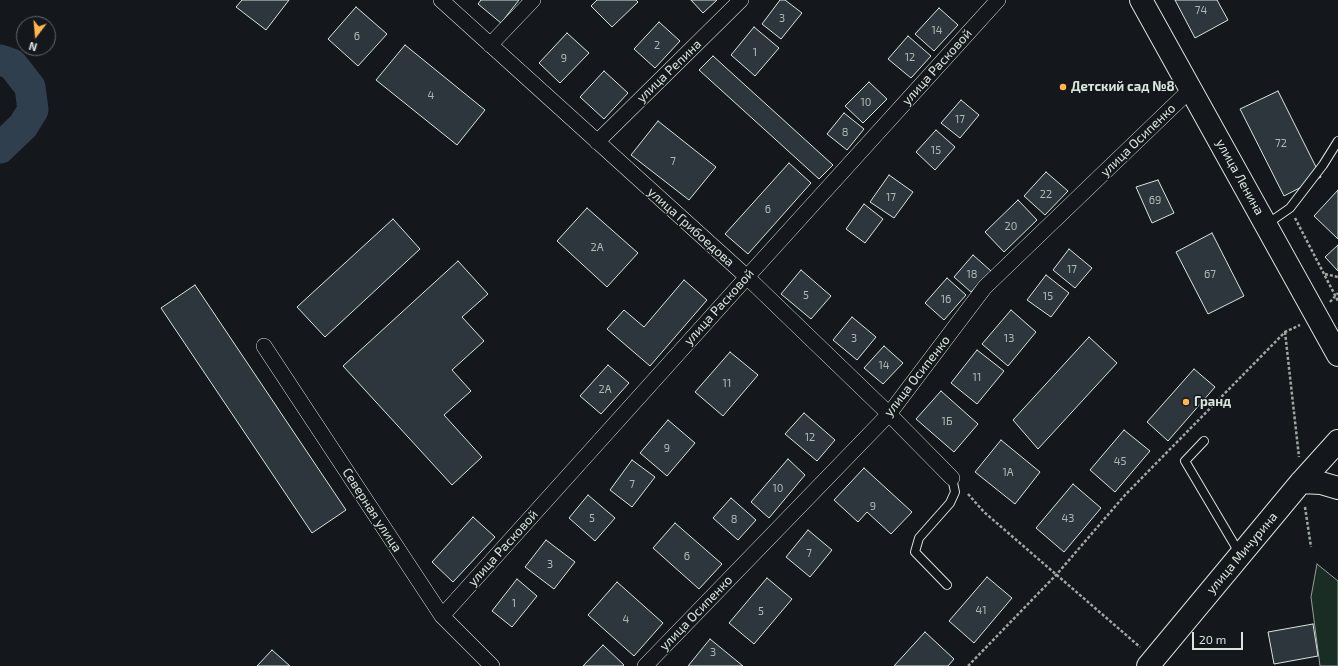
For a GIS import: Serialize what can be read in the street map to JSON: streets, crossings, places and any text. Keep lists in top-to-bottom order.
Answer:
{
  "streets": {
    "main road": ["улица Ленина", "улица Мичурина"],
    "street": [
      "улица Расковой",
      "улица Репина",
      "улица Осипенко",
      "улица Грибоедова",
      "Северная улица"
    ]
  },
  "crossings": [
    ["улица Расковой", "улица Грибоедова"],
    ["улица Расковой", "Северная улица"],
    ["улица Репина", "улица Грибоедова"],
    ["улица Осипенко", "улица Ленина"],
    ["улица Осипенко", "улица Грибоедова"]
  ],
  "places": ["Детский сад №8", "Гранд"],
  "house_numbers": [
    "74",
    "3",
    "14",
    "6",
    "2",
    "1",
    "12",
    "9",
    "4",
    "10",
    "17",
    "8",
    "72",
    "15",
    "7",
    "22",
    "17",
    "69",
    "6",
    "20",
    "2А",
    "17",
    "18",
    "67",
    "5",
    "15",
    "16",
    "3",
    "13",
    "14",
    "11",
    "11",
    "2А",
    "1Б",
    "12",
    "9",
    "45",
    "1А",
    "7",
    "10",
    "9",
    "5",
    "43",
    "8",
    "7",
    "6",
    "3",
    "1",
    "41",
    "5",
    "4",
    "3"
  ],
  "scale_bar": "20 m",
  "north": "bottom"
}
